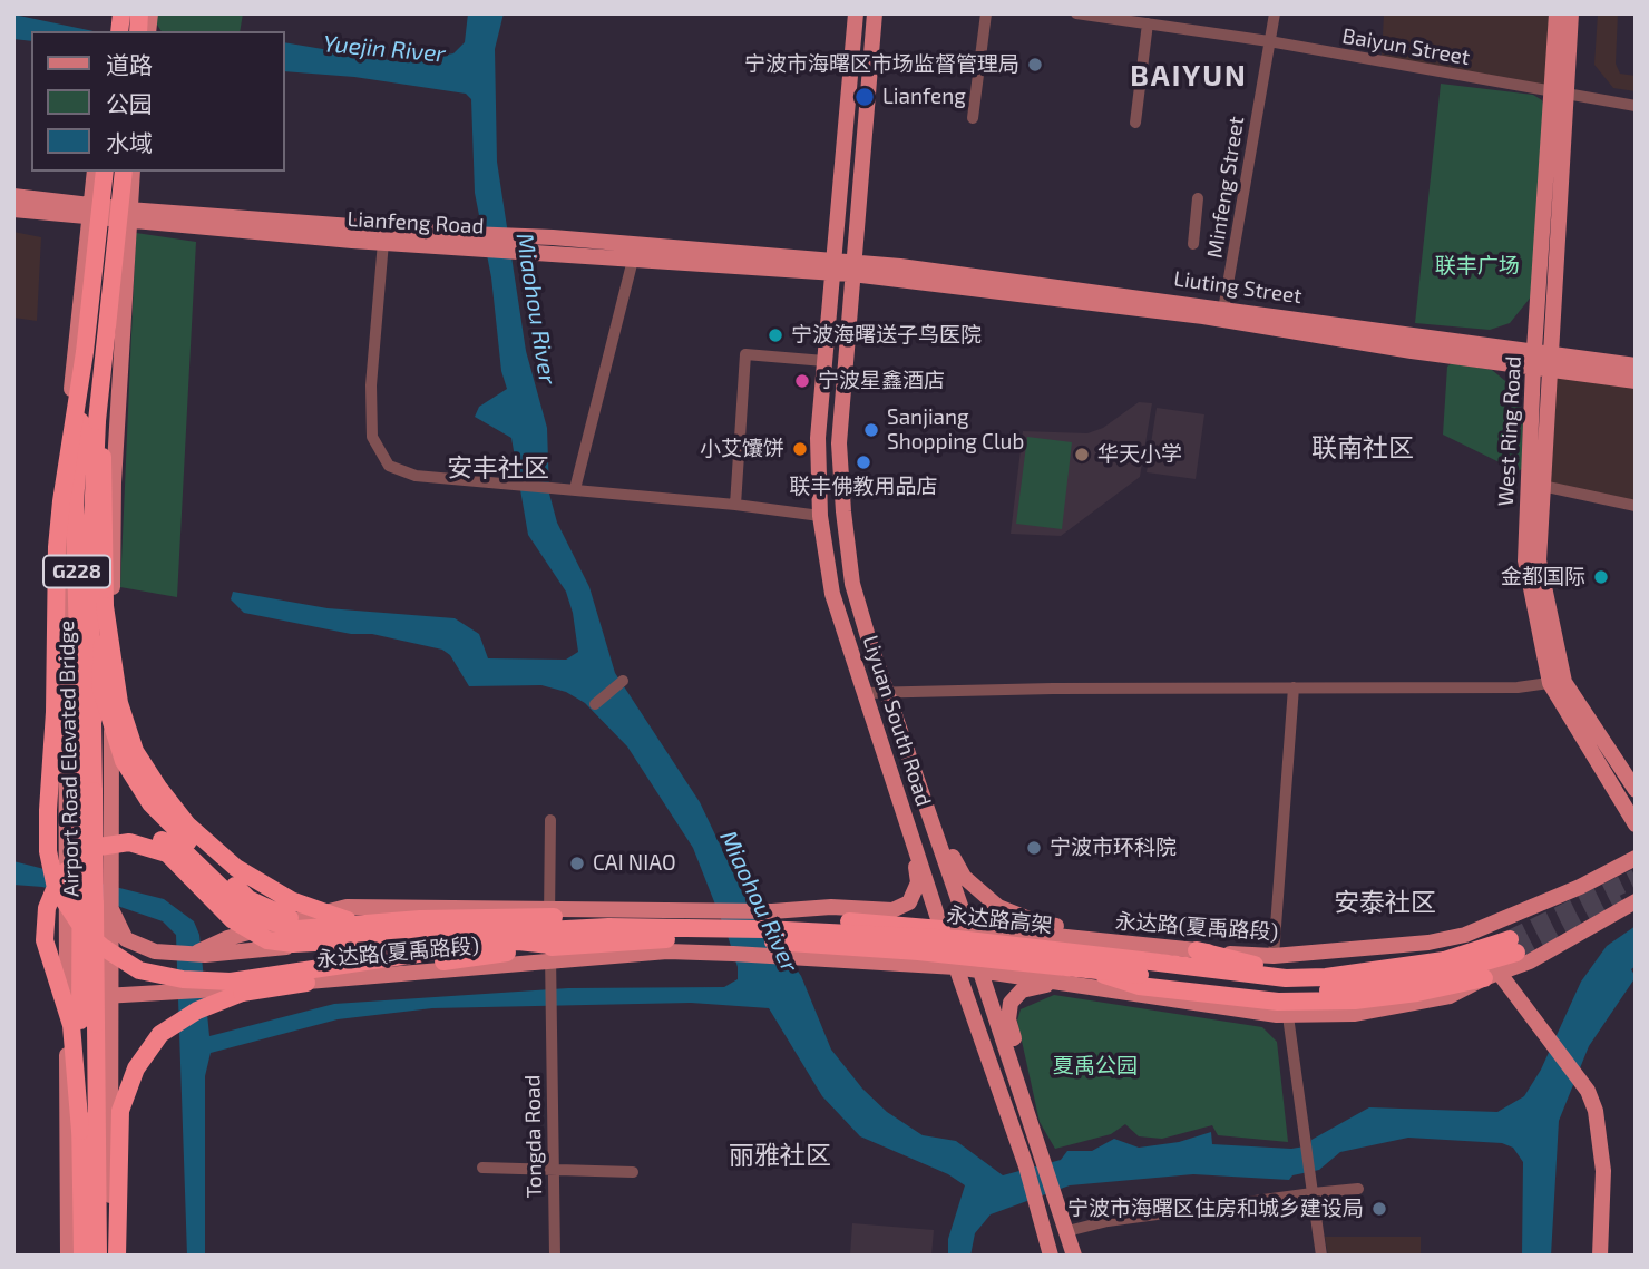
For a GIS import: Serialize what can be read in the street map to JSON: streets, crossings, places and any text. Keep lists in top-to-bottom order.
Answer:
{
  "streets": {
    "highway": ["G228", "Airport Road Elevated Bridge", "永达路高架"],
    "main road": [
      "Lianfeng Road",
      "Liuting Street",
      "West Ring Road",
      "Liyuan South Road",
      "永达路(夏禹路段)"
    ],
    "street": ["Baiyun Street", "Minfeng Street", "Tongda Road"]
  },
  "crossings": [
    ["Baiyun Street", "Minfeng Street"],
    ["Baiyun Street", "West Ring Road"],
    ["Minfeng Street", "Liuting Street"],
    ["Lianfeng Road", "Liuting Street"],
    ["Lianfeng Road", "Liyuan South Road"],
    ["Liuting Street", "West Ring Road"],
    ["Liuting Street", "Liyuan South Road"],
    ["Liyuan South Road", "永达路(夏禹路段)"],
    ["永达路高架", "永达路(夏禹路段)"],
    ["永达路高架", "Tongda Road"],
    ["永达路(夏禹路段)", "Tongda Road"]
  ],
  "districts": [
    "BAIYUN",
    "联南社区",
    "安丰社区",
    "安泰社区",
    "丽雅社区"
  ],
  "water": ["Yuejin River", "Miaohou River"],
  "parks": ["联丰广场", "夏禹公园"],
  "places": [
    "宁波市海曙区市场监督管理局",
    "Lianfeng",
    "宁波海曙送子鸟医院",
    "宁波星鑫酒店",
    "Sanjiang Shopping Club",
    "小艾馕饼",
    "华天小学",
    "联丰佛教用品店",
    "金都国际",
    "宁波市环科院",
    "CAI NIAO",
    "宁波市海曙区住房和城乡建设局"
  ],
  "legend": ["道路", "公园", "水域"]
}
